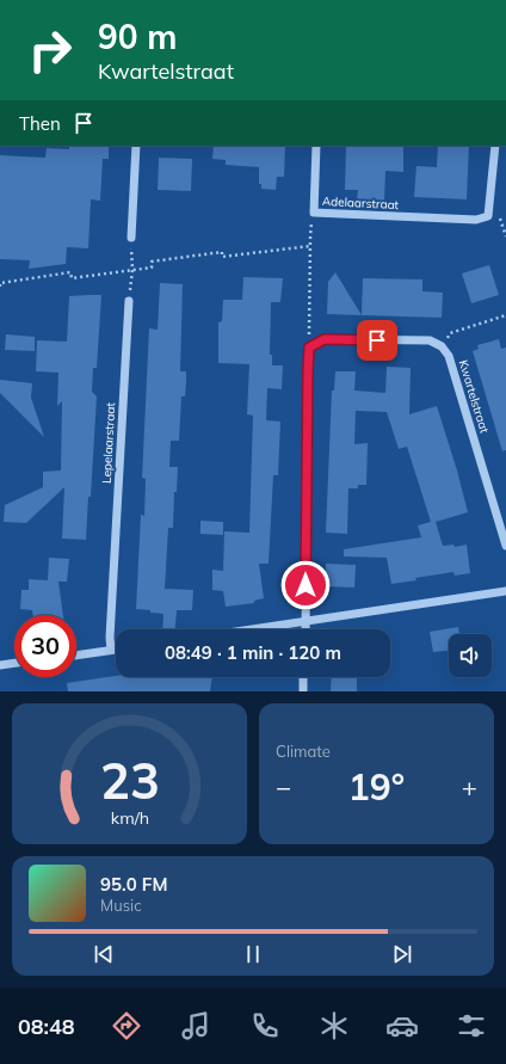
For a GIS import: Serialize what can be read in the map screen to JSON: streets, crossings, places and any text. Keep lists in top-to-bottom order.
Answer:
{
  "streets": {
    "street": ["Adelaarstraat", "Kwartelstraat", "Lepelaarstraat"]
  },
  "page": {
    "turn": ["90 m", "Kwartelstraat"],
    "then": "Then",
    "limit": "30",
    "trip": "08:49 · 1 min · 120 m",
    "tile": "Climate",
    "heat": ["−", "19°", "+"],
    "song": ["95.0 FM", "Music"],
    "tabs": "08:48",
    "gauge": ["23", "km/h"]
  }
}
